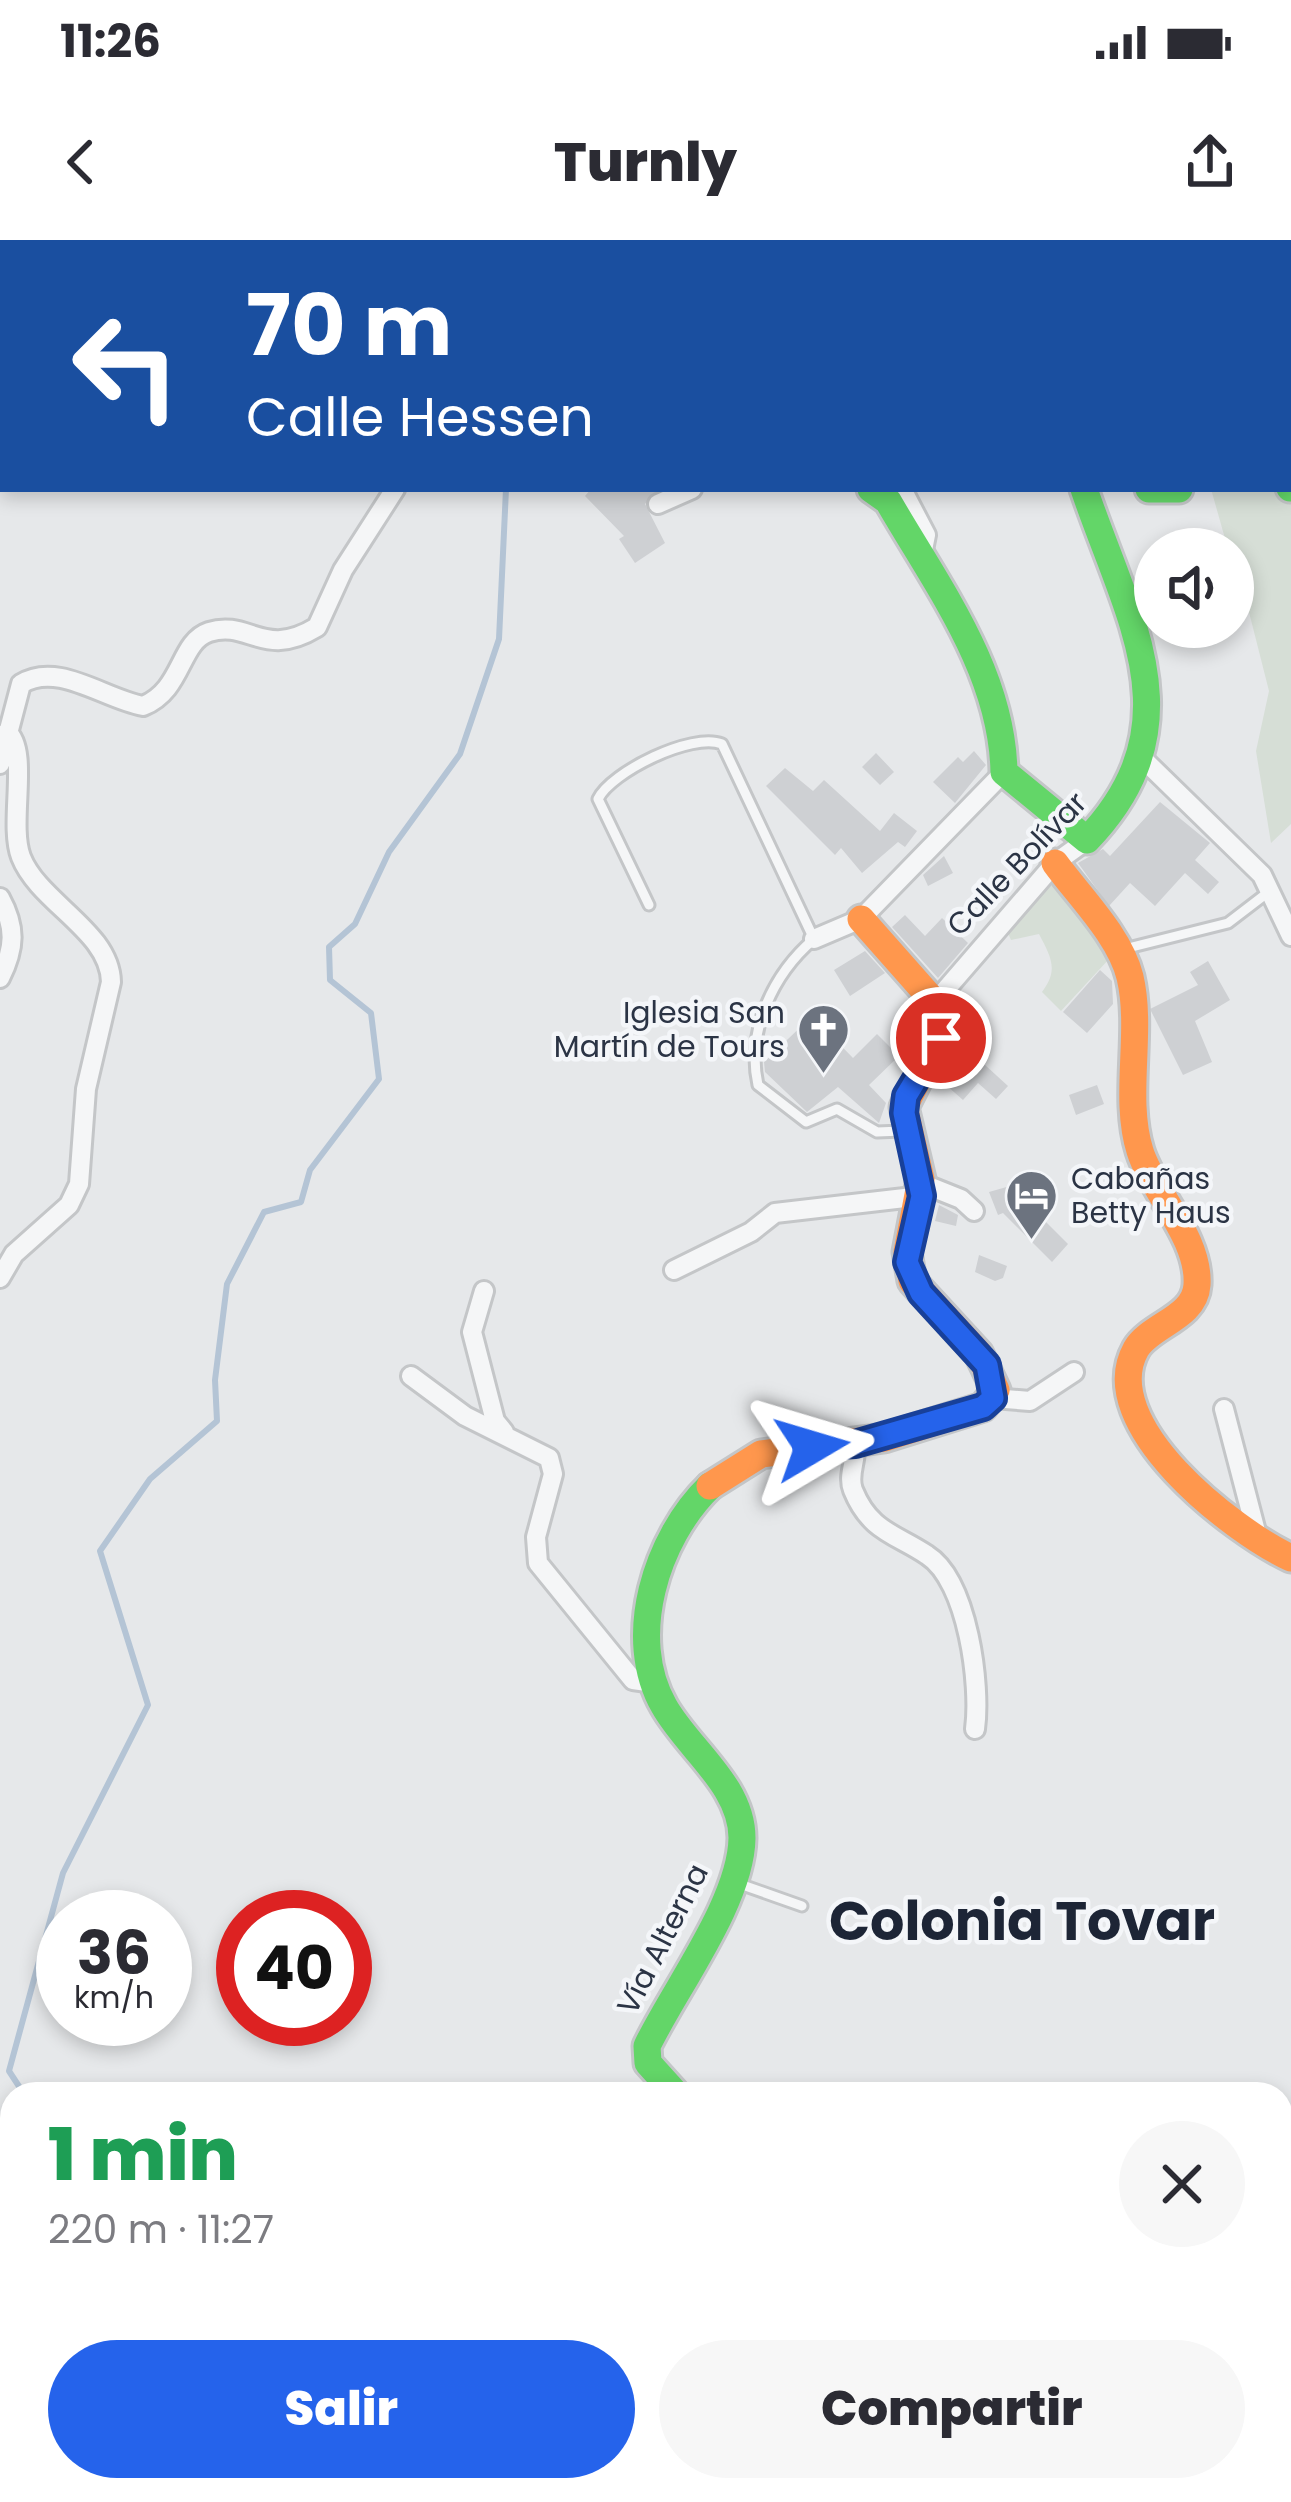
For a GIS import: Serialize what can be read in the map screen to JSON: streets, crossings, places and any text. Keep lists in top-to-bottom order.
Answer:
{
  "streets": {
    "street": ["Calle Bolívar", "Vía Alterna"]
  },
  "districts": ["Colonia Tovar"],
  "places": {
    "church": ["Iglesia San Martín de Tours"],
    "hotel": ["Cabañas Betty Haus"]
  },
  "page": {
    "status": "11:26",
    "header": "Turnly",
    "turn": ["70 m", "Calle Hessen"],
    "speed": "36 km/h",
    "limit": "40",
    "heading": ["1 min", "220 m · 11:27"],
    "buttons": ["Salir", "Compartir"]
  }
}
